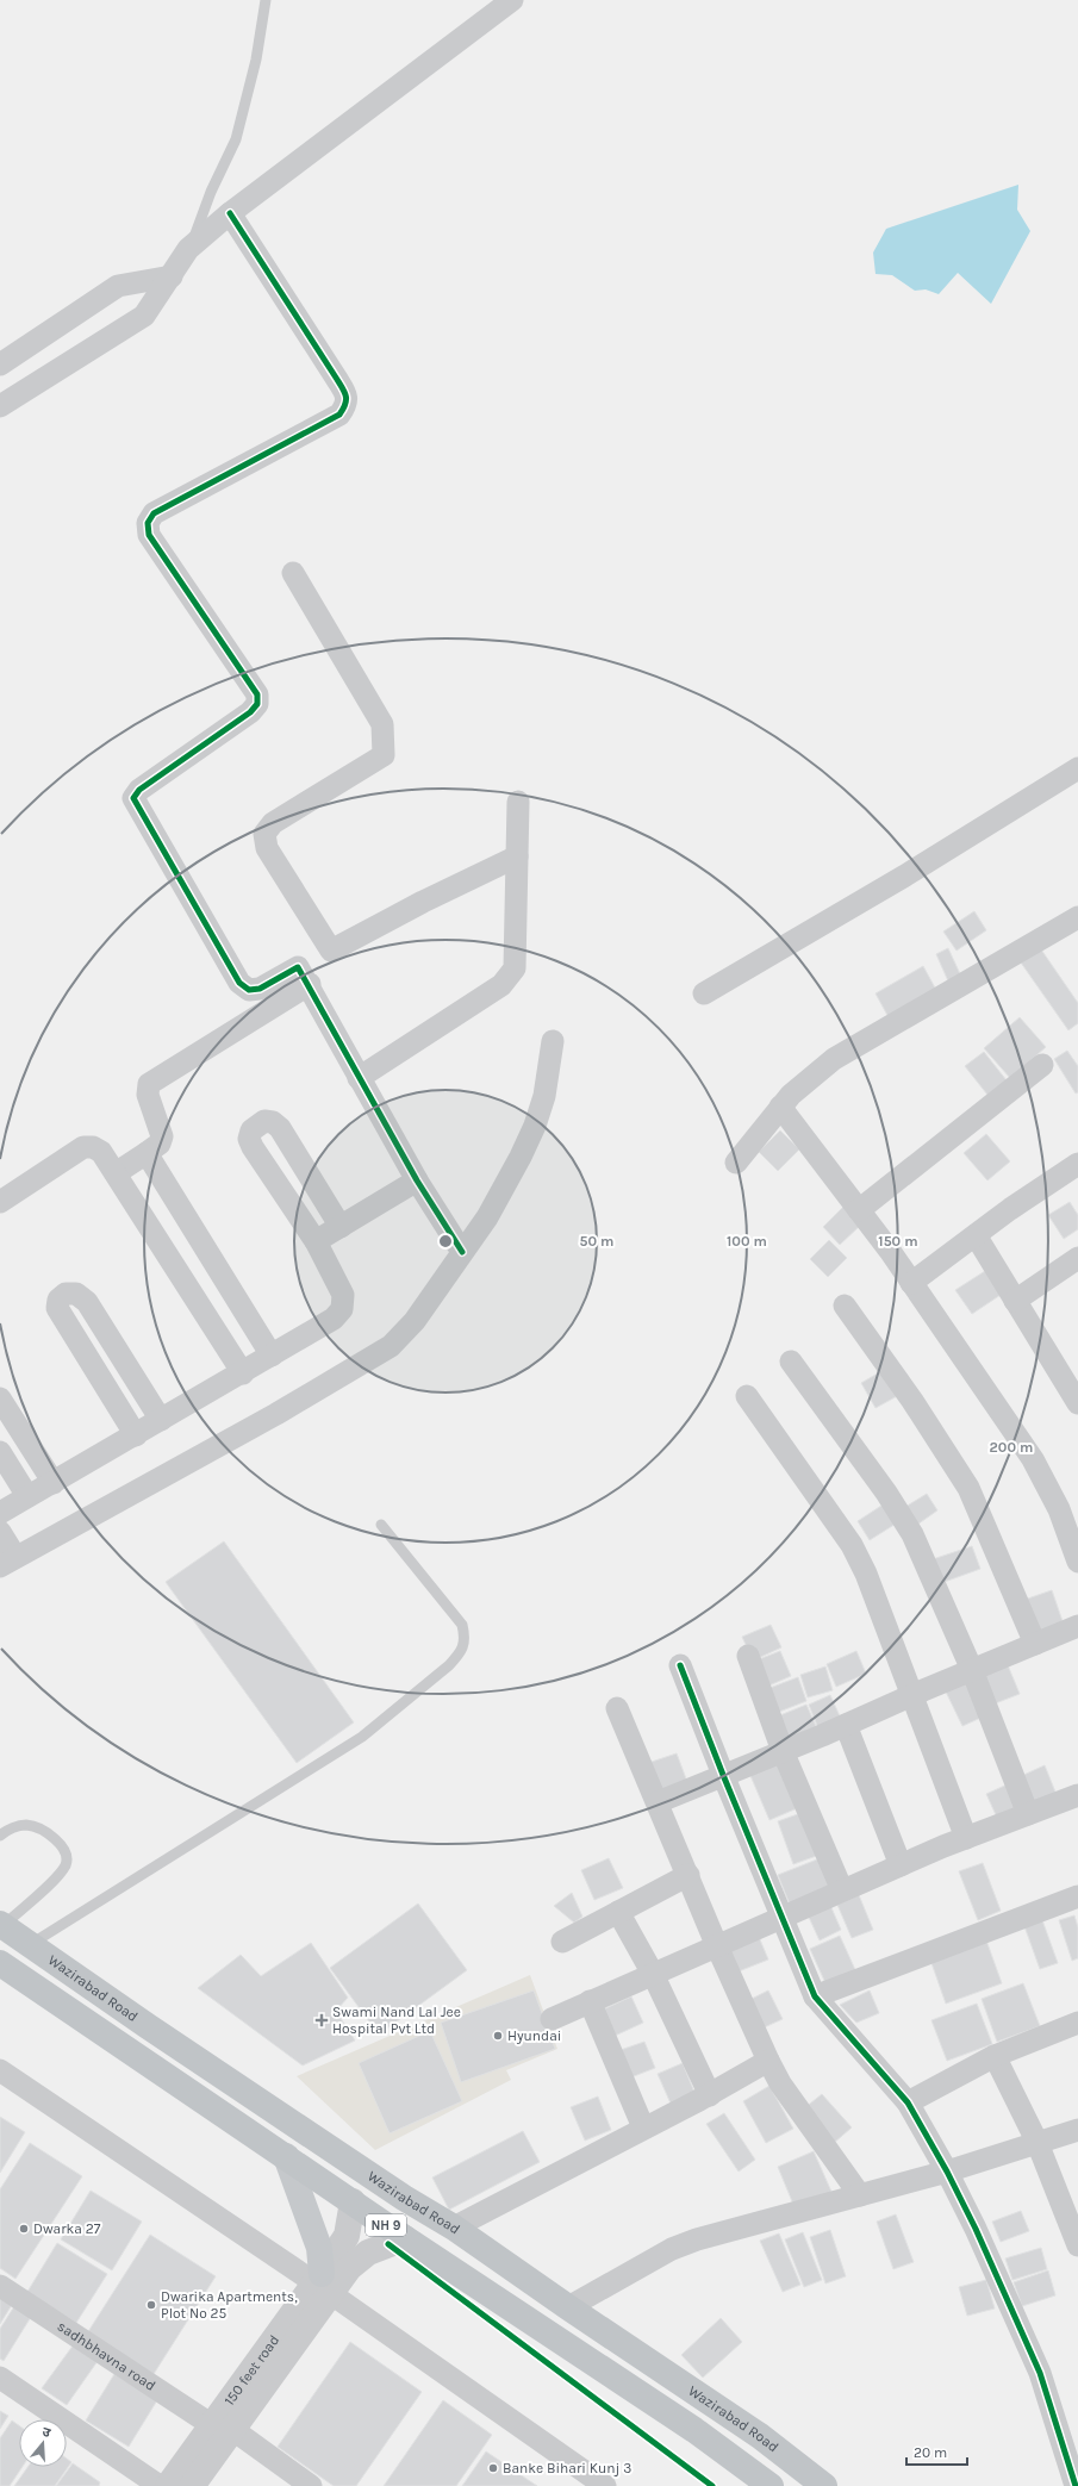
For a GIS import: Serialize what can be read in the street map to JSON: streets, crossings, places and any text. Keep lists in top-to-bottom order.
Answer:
{
  "streets": {
    "highway": ["Wazirabad Road", "NH 9"],
    "street": ["sadhbhavna road", "150 feet road"]
  },
  "crossings": [
    ["NH 9", "150 feet road"],
    ["sadhbhavna road", "150 feet road"]
  ],
  "places": {
    "health": ["Swami Nand Lal Jee Hospital Pvt Ltd"],
    "other": [
      "Hyundai",
      "Dwarka 27",
      "Dwarika Apartments, Plot No 25",
      "Banke Bihari Kunj 3"
    ]
  },
  "scale_bar": "20 m",
  "north": "top",
  "rings": [
    "50 m",
    "100 m",
    "150 m",
    "200 m"
  ]
}
